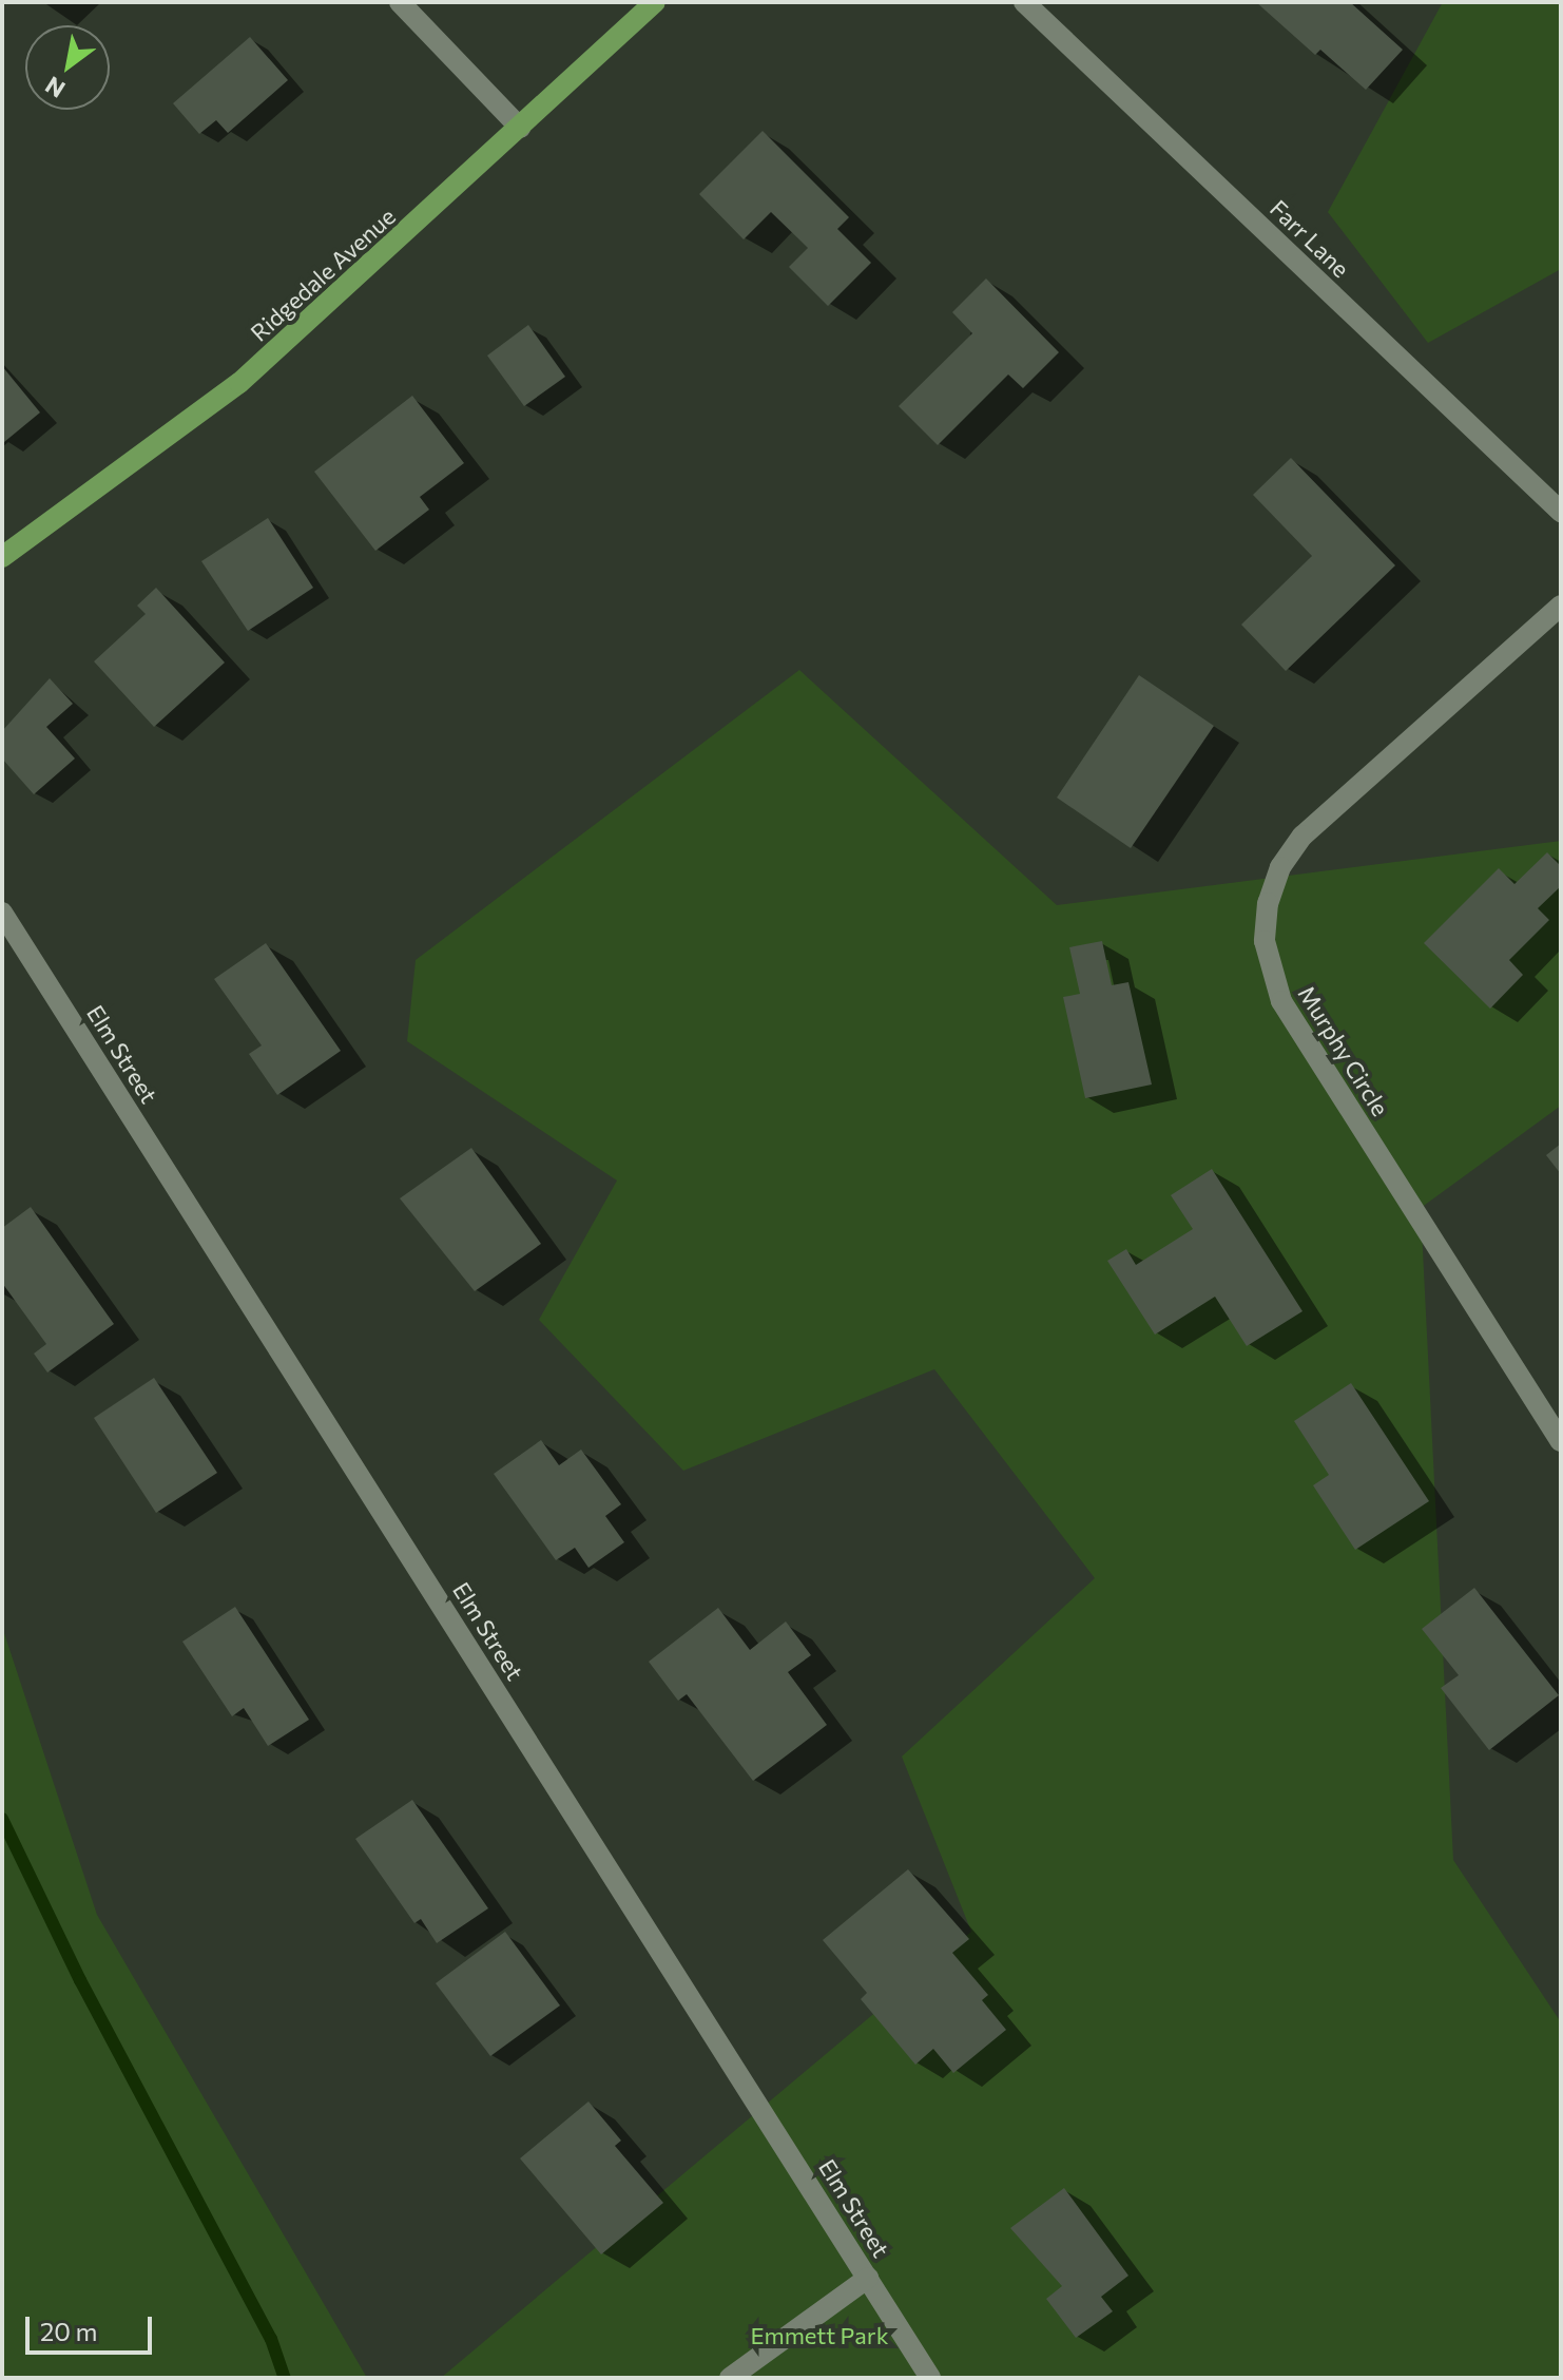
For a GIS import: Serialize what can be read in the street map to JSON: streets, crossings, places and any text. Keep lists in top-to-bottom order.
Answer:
{
  "streets": {
    "main road": ["Ridgedale Avenue"],
    "street": ["Farr Lane", "Murphy Circle", "Elm Street"]
  },
  "parks": ["Emmett Park"],
  "scale_bar": "20 m",
  "north": "bottom left"
}
